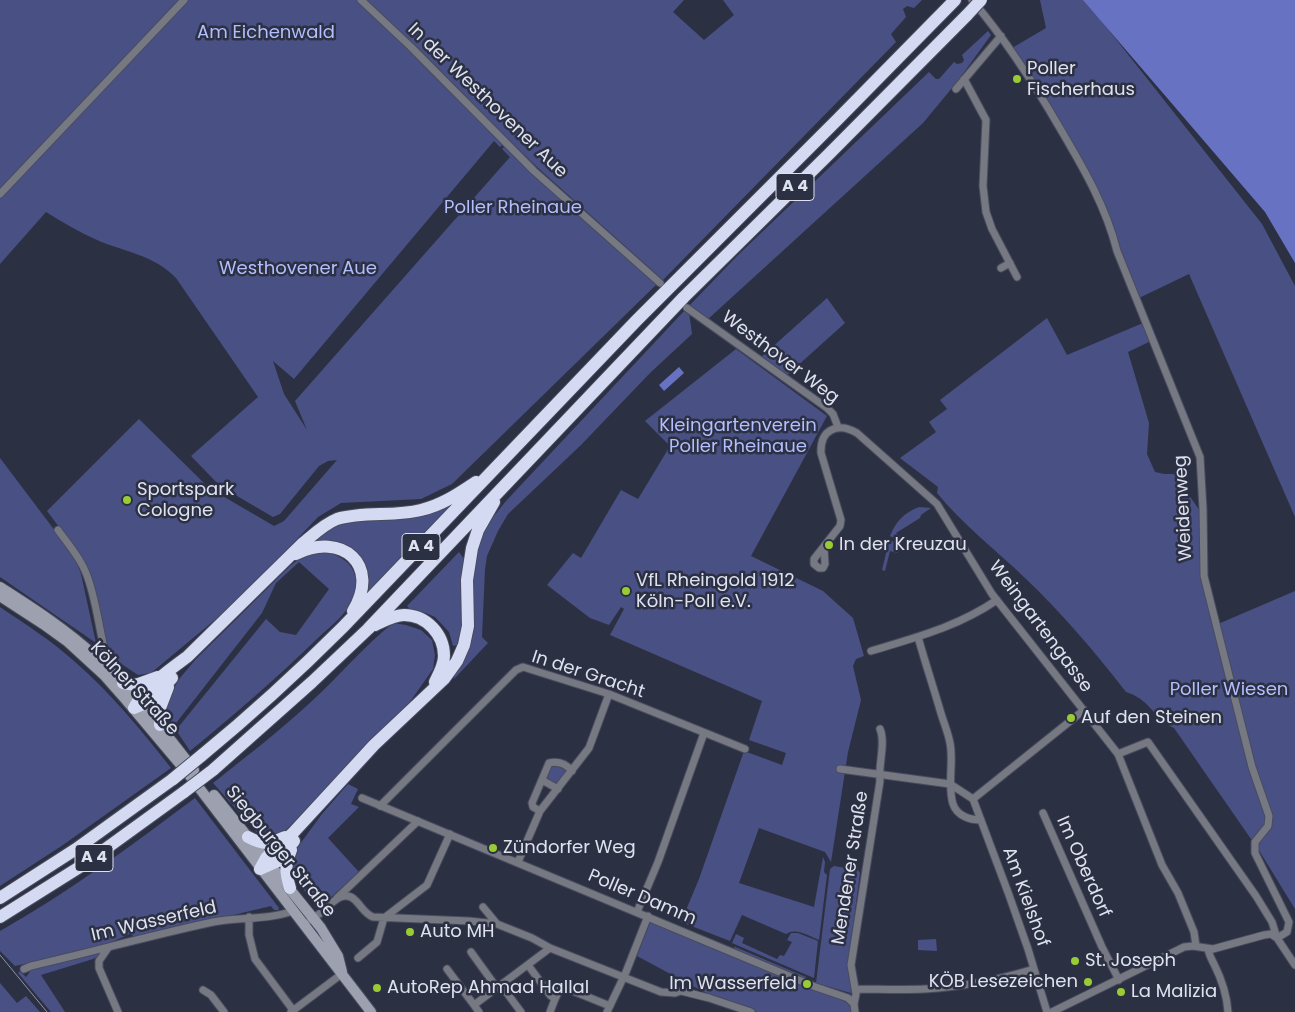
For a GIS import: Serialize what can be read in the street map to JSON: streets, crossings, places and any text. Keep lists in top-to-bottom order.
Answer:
{
  "streets": {
    "highway": ["A 4"],
    "main road": ["Kölner Straße", "Siegburger Straße"],
    "street": [
      "In der Westhovener Aue",
      "Westhover Weg",
      "Weidenweg",
      "Weingartengasse",
      "In der Gracht",
      "Im Oberdorf",
      "Mendener Straße",
      "Am Kielshof",
      "Poller Damm",
      "Im Wasserfeld"
    ]
  },
  "crossings": [
    ["Westhover Weg", "Weingartengasse"],
    ["In der Gracht", "Poller Damm"],
    ["Kölner Straße", "Siegburger Straße"],
    ["Siegburger Straße", "Im Wasserfeld"],
    ["Mendener Straße", "Poller Damm"]
  ],
  "parks": [
    "Am Eichenwald",
    "Poller Rheinaue",
    "Westhovener Aue",
    "Kleingartenverein Poller Rheinaue",
    "Poller Wiesen"
  ],
  "places": [
    "Poller Fischerhaus",
    "Sportspark Cologne",
    "In der Kreuzau",
    "VfL Rheingold 1912 Köln-Poll e.V.",
    "Auf den Steinen",
    "Zündorfer Weg",
    "Auto MH",
    "St. Joseph",
    "KÖB Lesezeichen",
    "Im Wasserfeld",
    "AutoRep Ahmad Hallal",
    "La Malizia"
  ]
}
